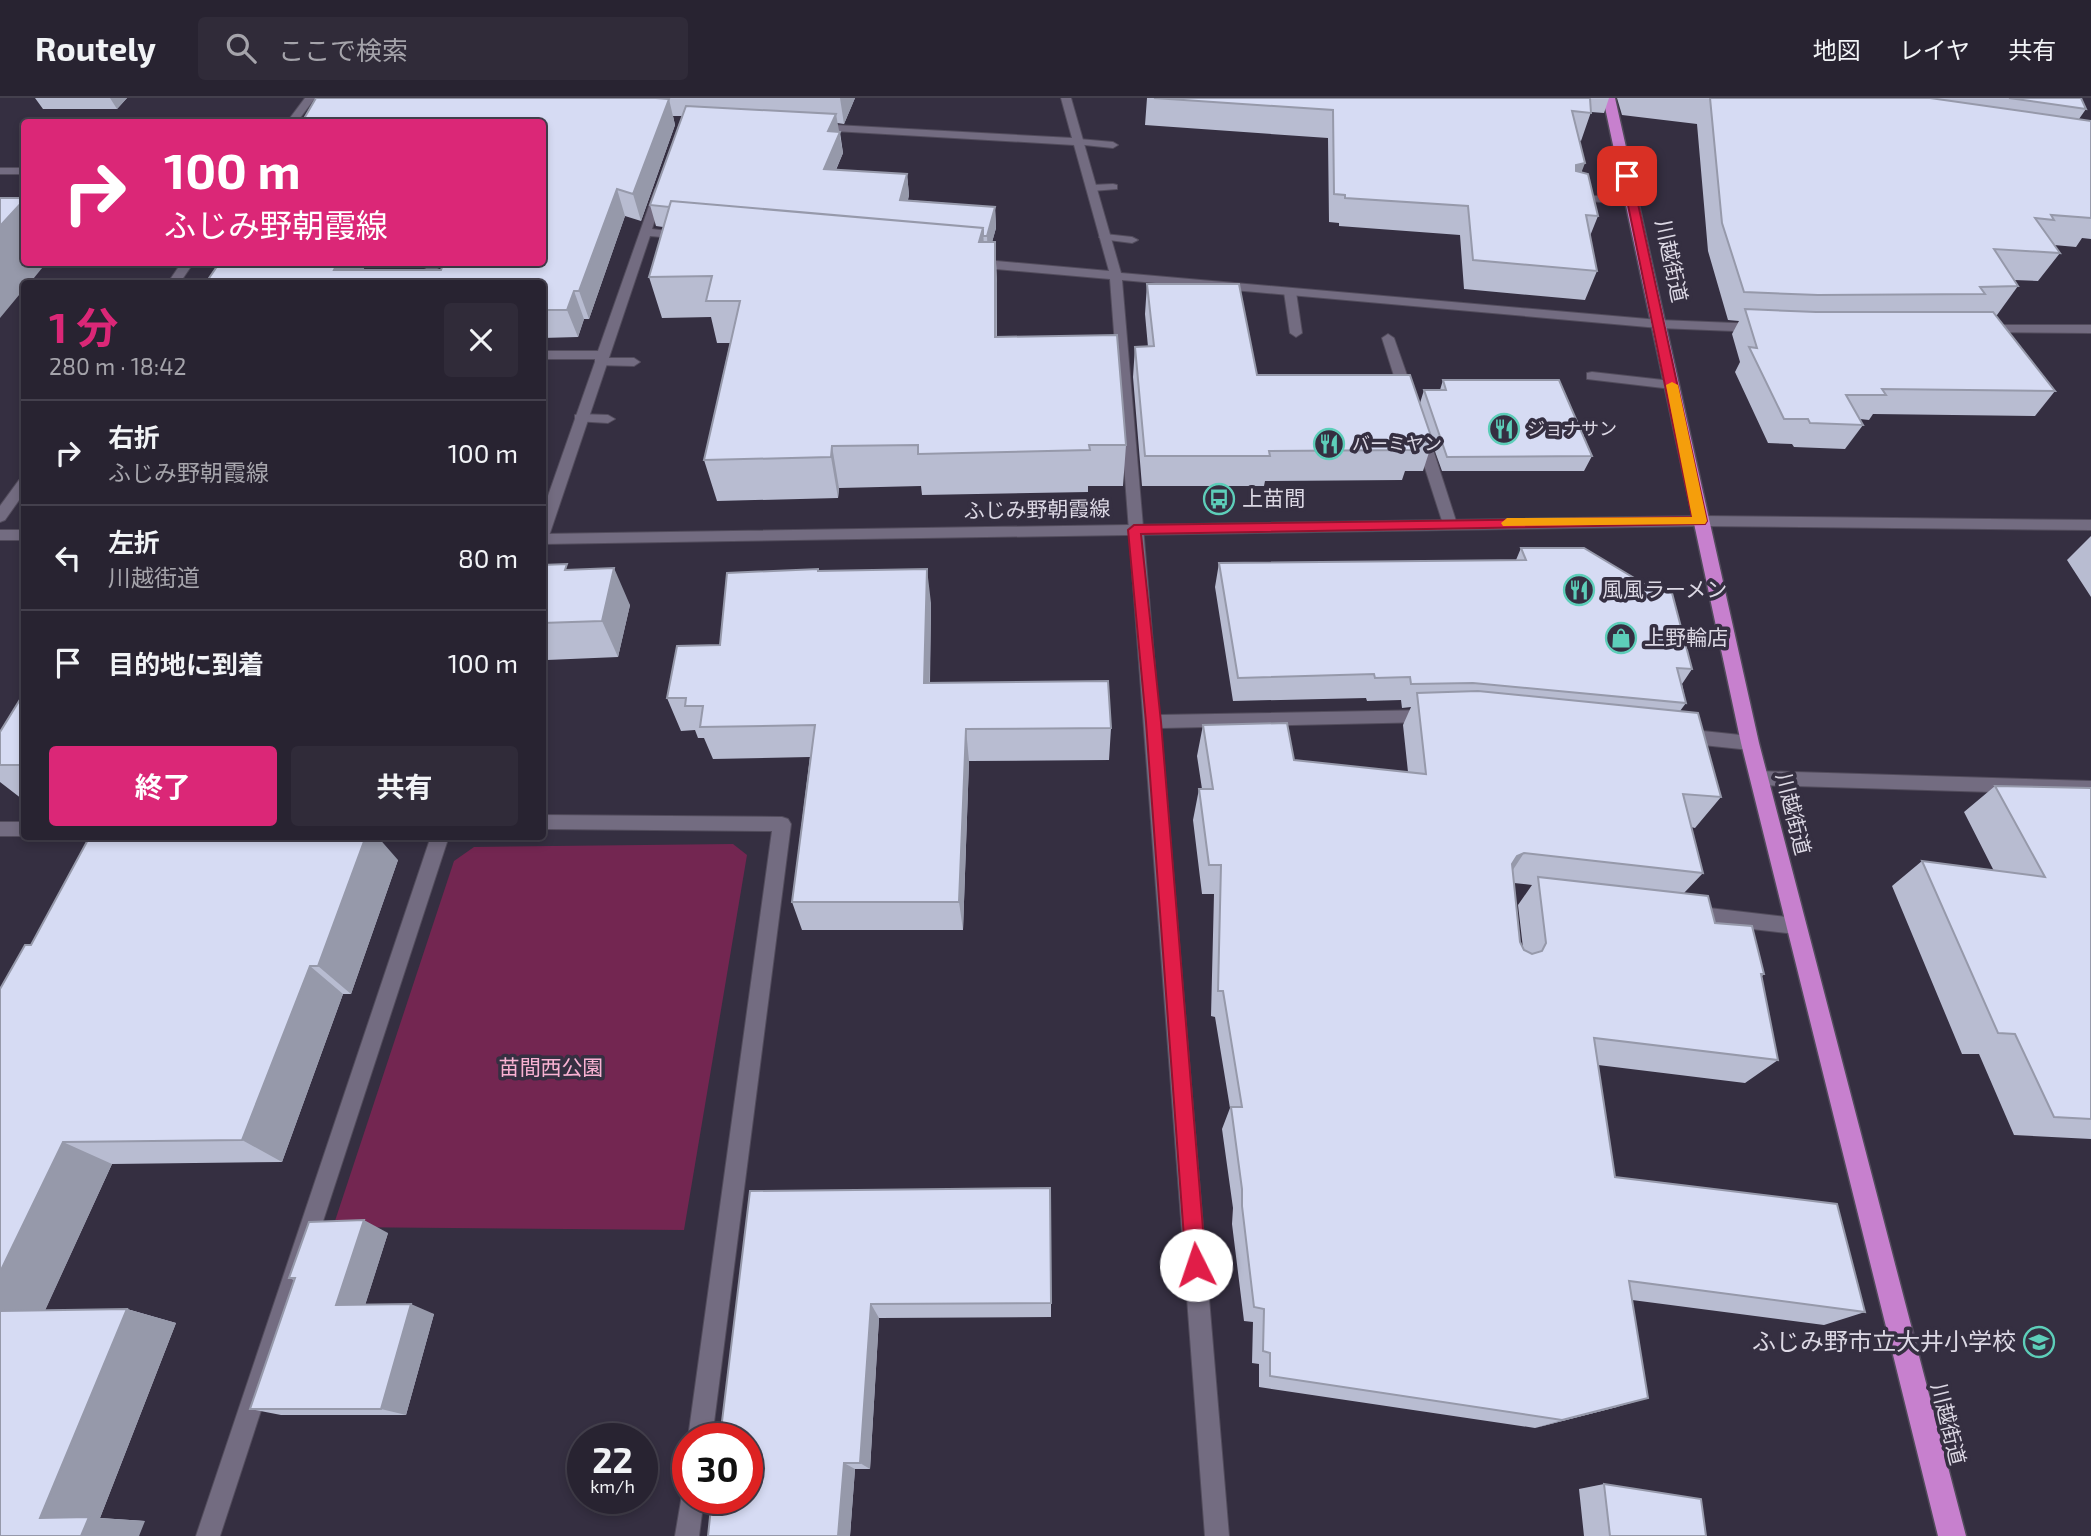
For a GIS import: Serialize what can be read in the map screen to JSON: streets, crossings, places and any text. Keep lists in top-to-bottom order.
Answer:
{
  "streets": {
    "highway": ["川越街道"],
    "street": ["ふじみ野朝霞線"]
  },
  "crossings": [
    ["川越街道", "ふじみ野朝霞線"]
  ],
  "parks": ["苗間西公園"],
  "places": {
    "restaurant": ["ジョナサン", "バーミヤン", "風風ラーメン"],
    "bus stop": ["上苗間"],
    "shop": ["上野輪店"],
    "school or university": ["ふじみ野市立大井小学校"]
  },
  "page": {
    "header": "Routely",
    "search": "ここで検索",
    "nav": ["地図", "レイヤ", "共有"],
    "turn": ["100 m", "ふじみ野朝霞線"],
    "heading": ["1 分", "280 m · 18:42"],
    "list": [
      {
        "name": "右折",
        "note": "ふじみ野朝霞線",
        "value": "100 m"
      },
      {
        "name": "左折",
        "note": "川越街道",
        "value": "80 m"
      },
      {
        "name": "目的地に到着",
        "value": "100 m"
      }
    ],
    "buttons": ["終了", "共有"],
    "speed": "22 km/h",
    "limit": "30"
  }
}
